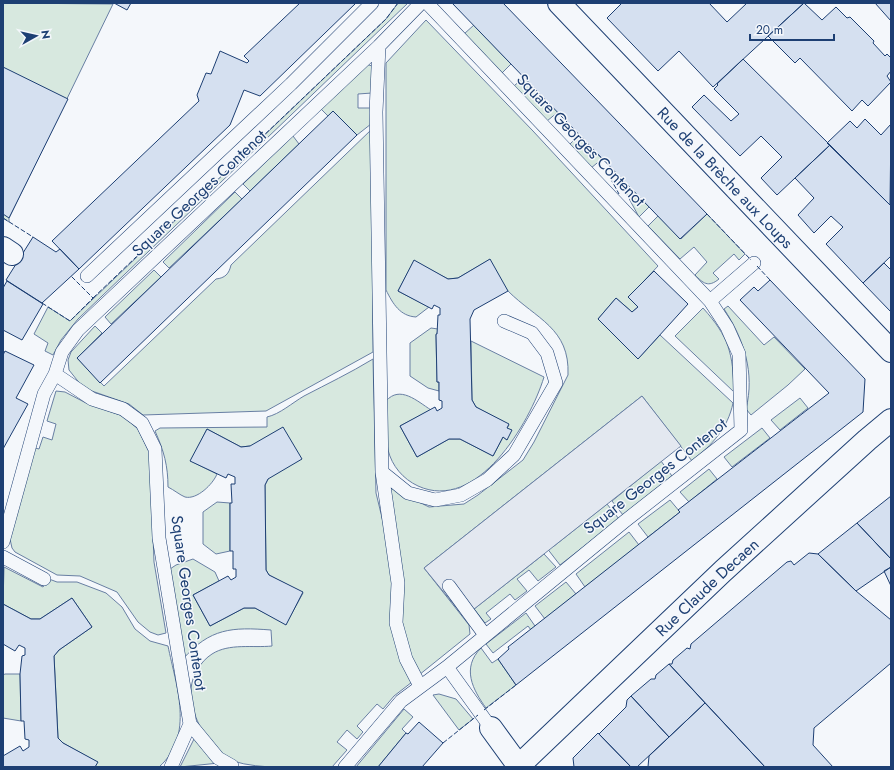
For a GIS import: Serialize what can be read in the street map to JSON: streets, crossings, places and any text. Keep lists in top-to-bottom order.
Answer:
{
  "streets": {
    "street": ["Rue de la Brèche aux Loups", "Rue Claude Decaen"],
    "lane": ["Square Georges Contenot"]
  },
  "scale_bar": "20 m",
  "north": "right"
}
